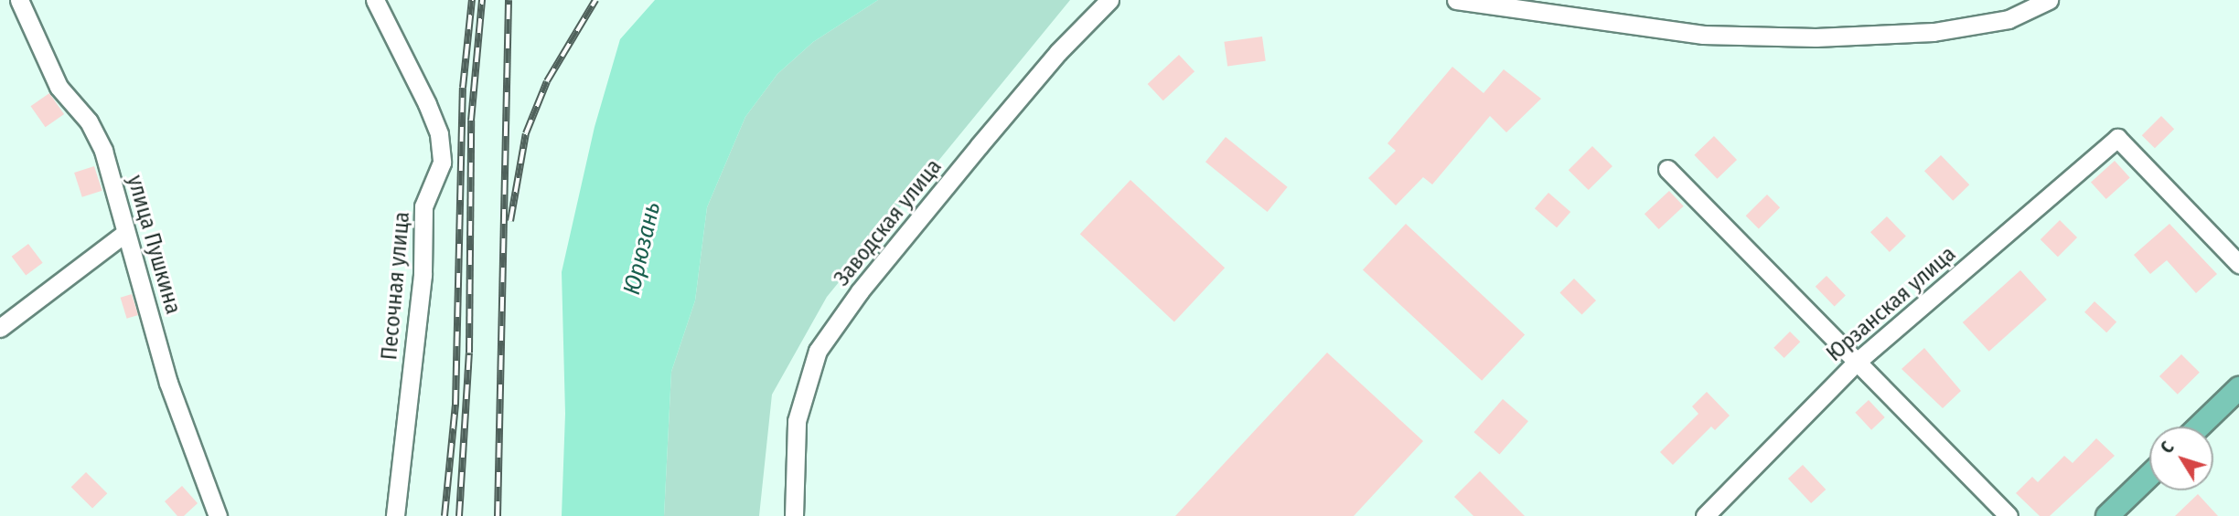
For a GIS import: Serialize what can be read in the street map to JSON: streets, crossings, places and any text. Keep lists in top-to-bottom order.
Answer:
{
  "streets": {
    "street": [
      "Заводская улица",
      "улица Пушкина",
      "Песочная улица",
      "Юрзанская улица"
    ]
  },
  "water": ["Юрюзань"],
  "north": "top left"
}
